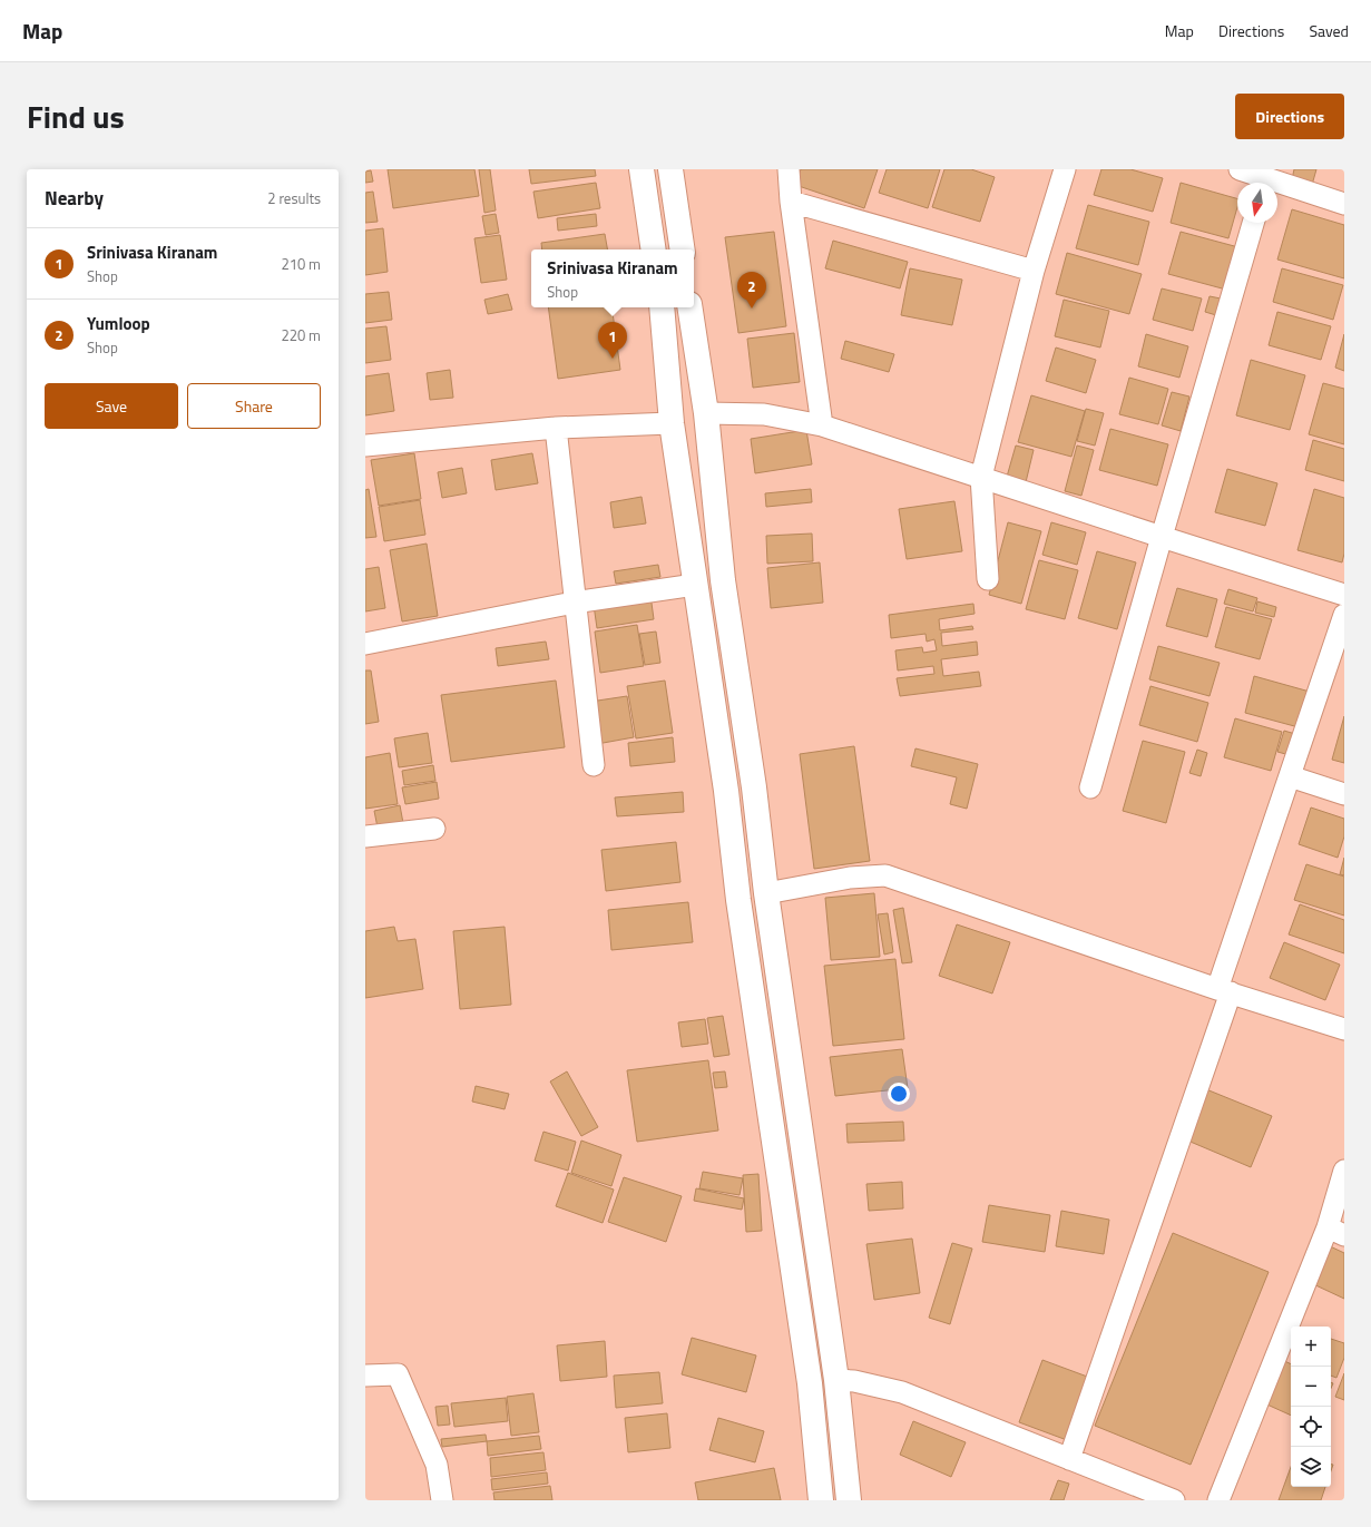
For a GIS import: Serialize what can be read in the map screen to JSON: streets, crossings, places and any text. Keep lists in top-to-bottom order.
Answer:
{
  "north": "bottom",
  "page": {
    "header": "Map",
    "nav": ["Map", "Directions", "Saved"],
    "title": "Find us",
    "buttons": [
      "Directions",
      ["Save", "Share"]
    ],
    "heading": ["Nearby", "2 results"],
    "list": [
      {
        "mark": "1",
        "name": "Srinivasa Kiranam",
        "note": "Shop",
        "value": "210 m"
      },
      {
        "mark": "2",
        "name": "Yumloop",
        "note": "Shop",
        "value": "220 m"
      }
    ],
    "popup": ["Srinivasa Kiranam", "Shop"],
    "pins": ["2", "1"],
    "map_buttons": ["+", "−"]
  }
}
